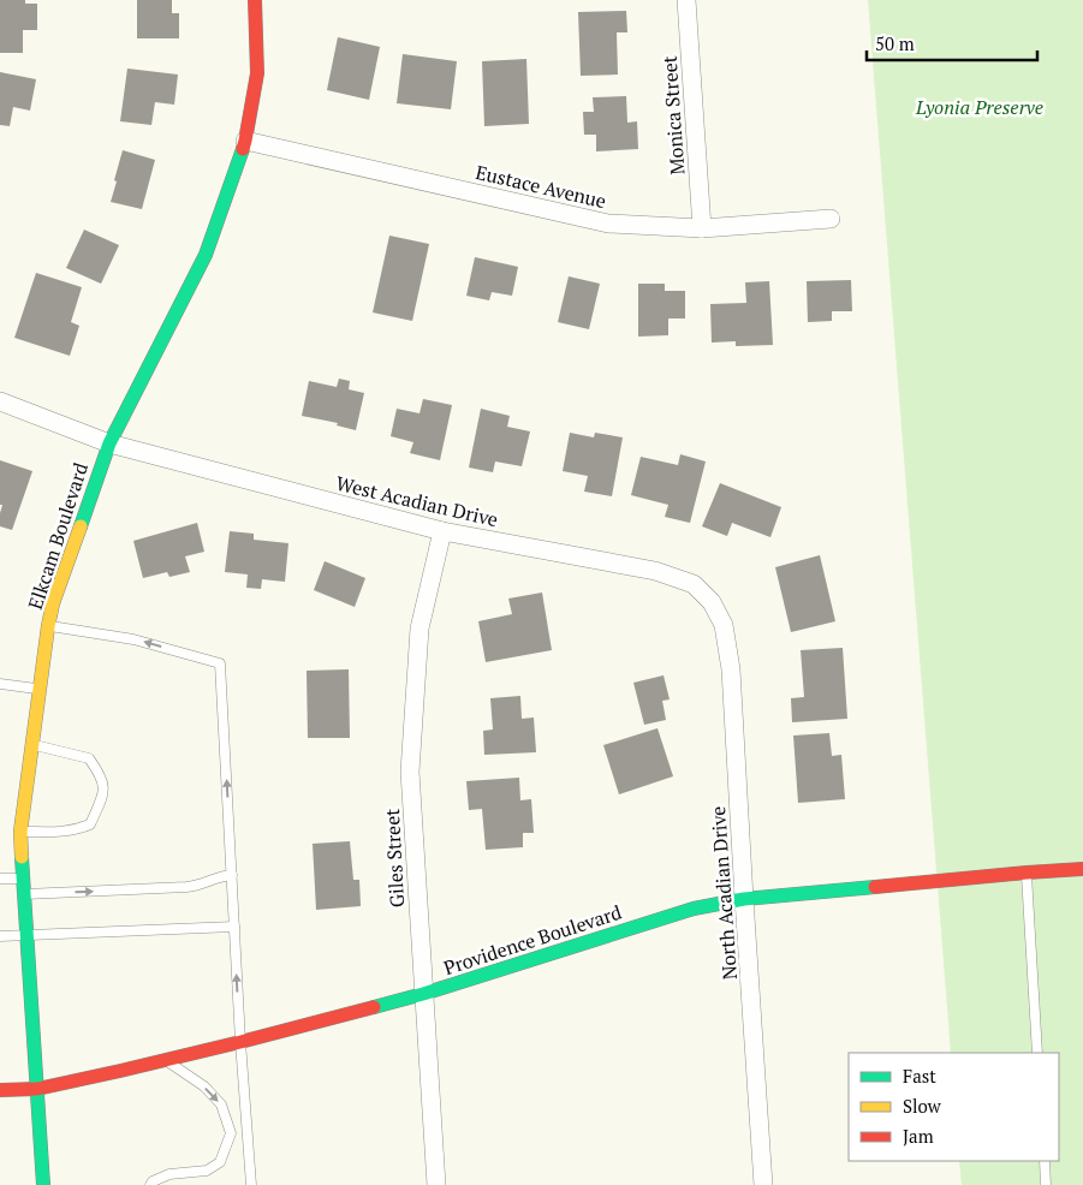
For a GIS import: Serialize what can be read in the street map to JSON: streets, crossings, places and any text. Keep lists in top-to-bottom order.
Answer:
{
  "streets": {
    "street": [
      "Monica Street",
      "Eustace Avenue",
      "West Acadian Drive",
      "Elkcam Boulevard",
      "Giles Street",
      "North Acadian Drive",
      "Providence Boulevard"
    ]
  },
  "crossings": [
    ["Monica Street", "Eustace Avenue"],
    ["Eustace Avenue", "Elkcam Boulevard"],
    ["West Acadian Drive", "Elkcam Boulevard"],
    ["West Acadian Drive", "Giles Street"],
    ["West Acadian Drive", "North Acadian Drive"],
    ["Elkcam Boulevard", "Providence Boulevard"],
    ["Giles Street", "Providence Boulevard"],
    ["North Acadian Drive", "Providence Boulevard"]
  ],
  "parks": ["Lyonia Preserve"],
  "legend": ["Fast", "Slow", "Jam"],
  "scale_bar": "50 m"
}
